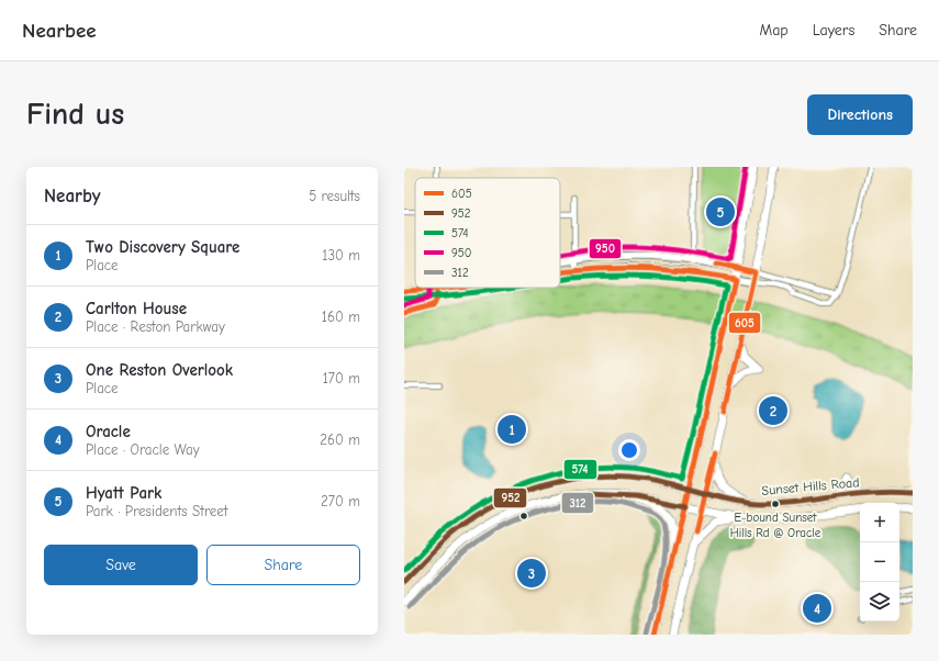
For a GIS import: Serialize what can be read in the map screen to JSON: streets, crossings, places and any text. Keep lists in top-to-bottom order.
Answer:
{
  "streets": {
    "main road": ["Sunset Hills Road"]
  },
  "places": ["E-bound Sunset Hills Rd @ Oracle"],
  "lines": [
    "transit line 950",
    "transit line 605",
    "transit line 574",
    "transit line 952",
    "transit line 312"
  ],
  "legend": [
    "605",
    "952",
    "574",
    "950",
    "312"
  ],
  "page": {
    "header": "Nearbee",
    "nav": ["Map", "Layers", "Share"],
    "buttons": [
      "Directions",
      ["Save", "Share"]
    ],
    "title": "Find us",
    "heading": ["Nearby", "5 results"],
    "pins": [
      "5",
      "2",
      "1",
      "3",
      "4"
    ],
    "list": [
      {
        "mark": "1",
        "name": "Two Discovery Square",
        "note": "Place",
        "value": "130 m"
      },
      {
        "mark": "2",
        "name": "Carlton House",
        "note": "Place · Reston Parkway",
        "value": "160 m"
      },
      {
        "mark": "3",
        "name": "One Reston Overlook",
        "note": "Place",
        "value": "170 m"
      },
      {
        "mark": "4",
        "name": "Oracle",
        "note": "Place · Oracle Way",
        "value": "260 m"
      },
      {
        "mark": "5",
        "name": "Hyatt Park",
        "note": "Park · Presidents Street",
        "value": "270 m"
      }
    ],
    "map_buttons": ["+", "−"]
  }
}
